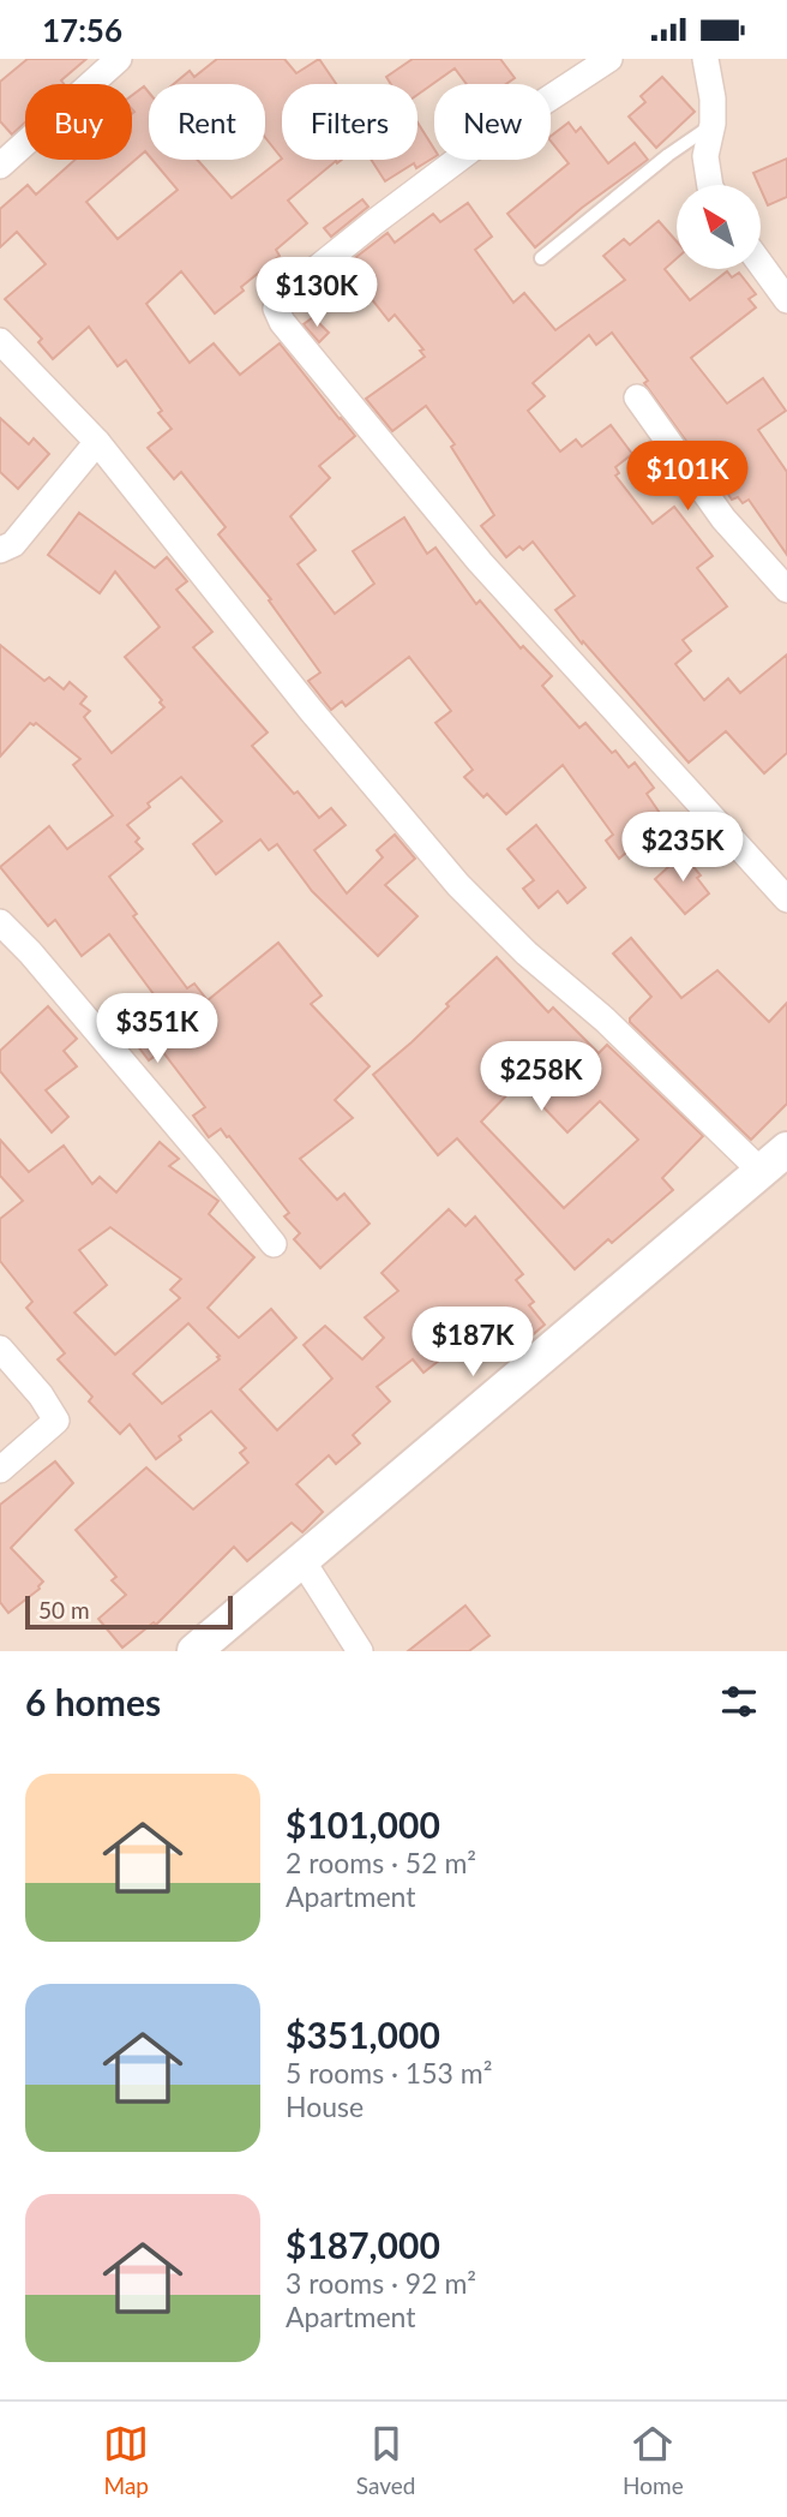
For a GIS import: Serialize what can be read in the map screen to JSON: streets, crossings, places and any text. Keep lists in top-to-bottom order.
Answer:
{
  "scale_bar": "50 m",
  "north": "top left",
  "page": {
    "status": "17:56",
    "chip": [
      "Buy",
      "Rent",
      "Filters",
      "New"
    ],
    "price": [
      "$130K",
      "$101K",
      "$235K",
      "$351K",
      "$258K",
      "$187K"
    ],
    "scale": "50 m",
    "heading": "6 homes",
    "list": [
      {
        "name": "$101,000",
        "note": "2 rooms · 52 m² · Apartment"
      },
      {
        "name": "$351,000",
        "note": "5 rooms · 153 m² · House"
      },
      {
        "name": "$187,000",
        "note": "3 rooms · 92 m² · Apartment"
      }
    ],
    "tabs": ["Map", "Saved", "Home"]
  }
}
